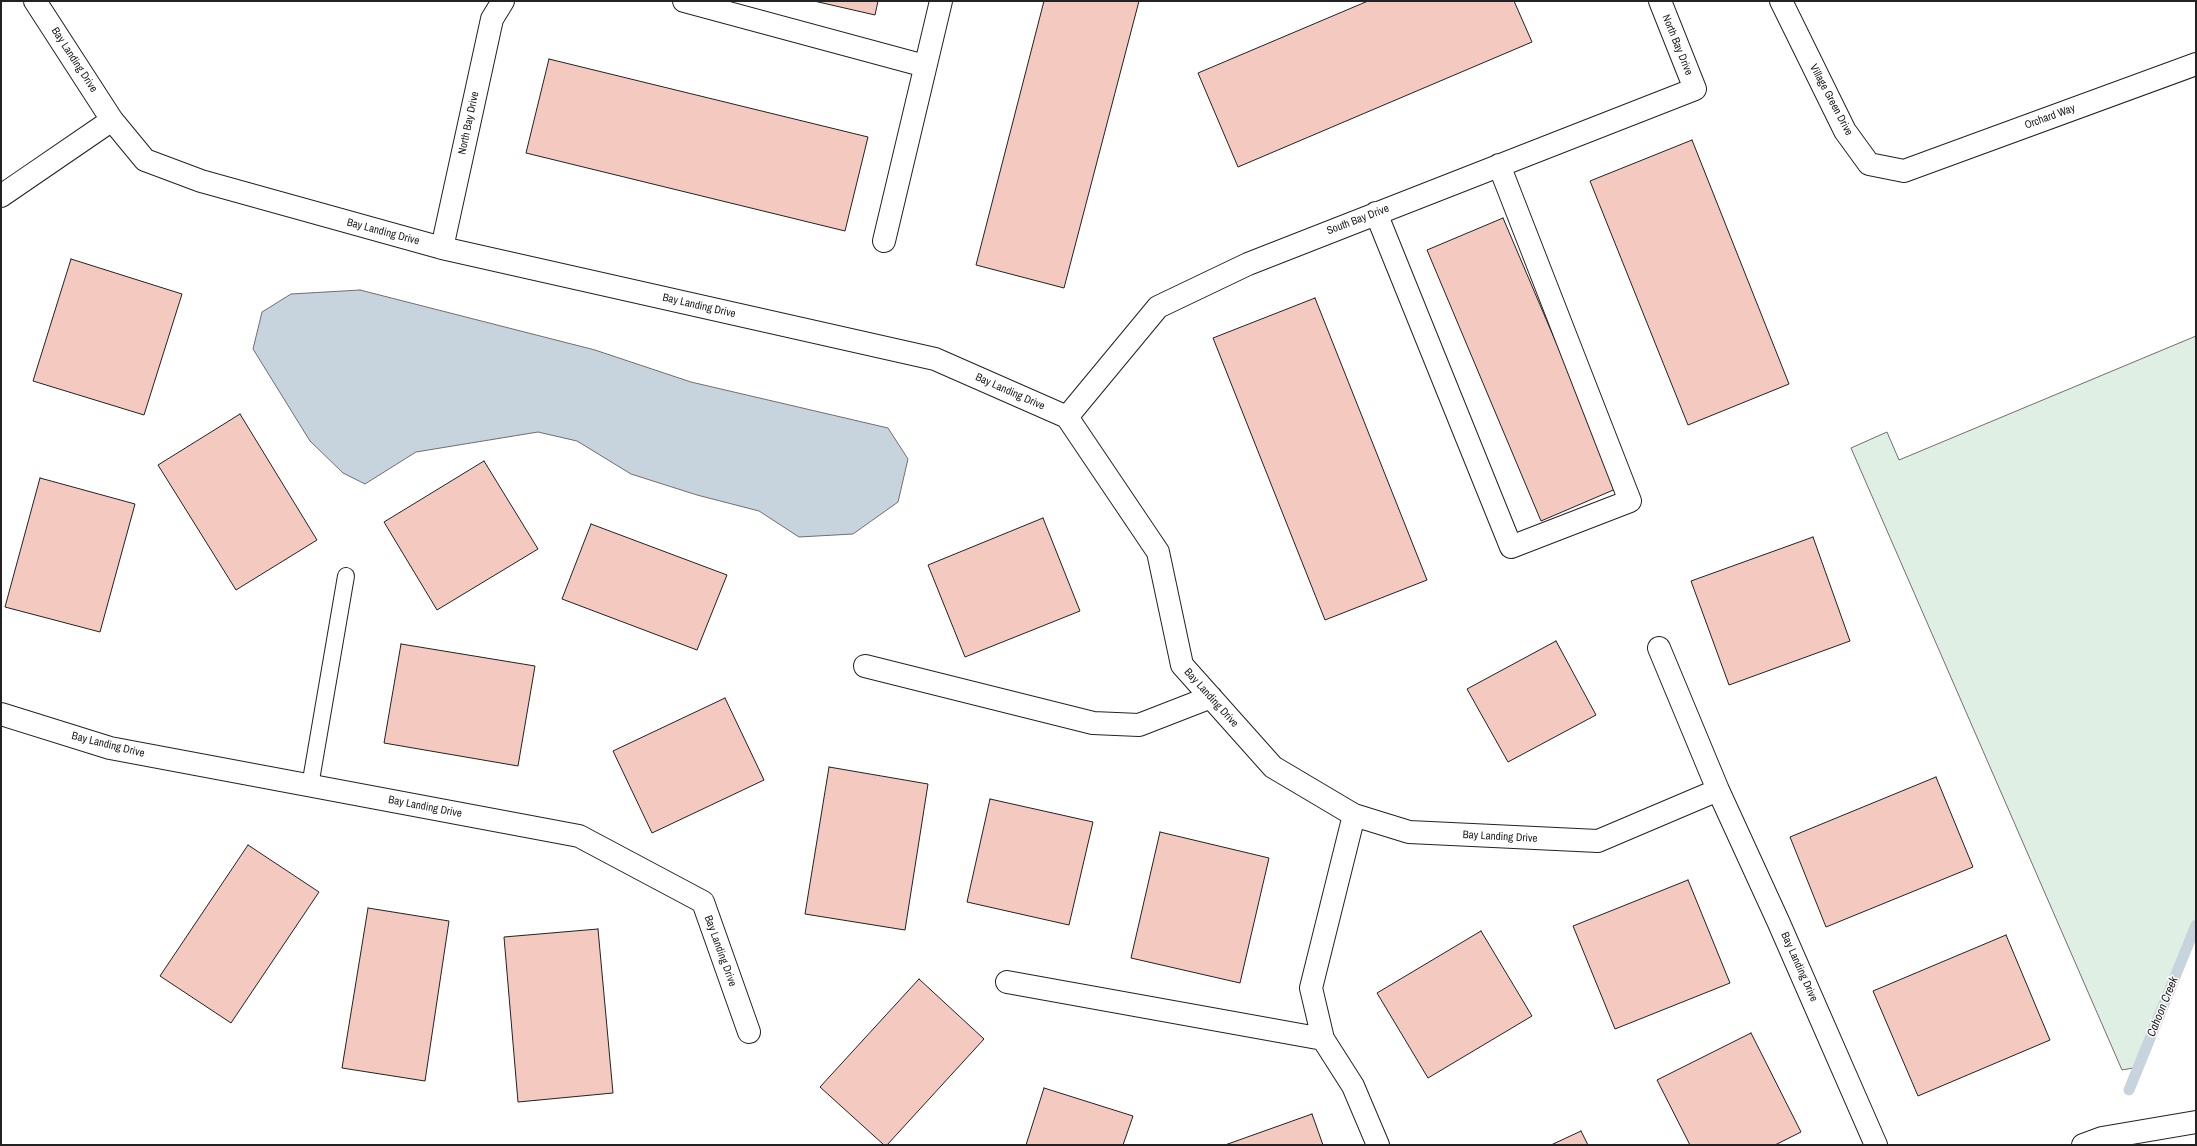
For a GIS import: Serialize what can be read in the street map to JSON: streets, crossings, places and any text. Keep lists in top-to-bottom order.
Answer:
{
  "streets": {
    "street": [
      "North Bay Drive",
      "Bay Landing Drive",
      "Village Green Drive",
      "Orchard Way",
      "South Bay Drive"
    ]
  },
  "crossings": [
    ["North Bay Drive", "Bay Landing Drive"],
    ["North Bay Drive", "South Bay Drive"],
    ["Bay Landing Drive", "South Bay Drive"],
    ["Village Green Drive", "Orchard Way"]
  ],
  "water": ["Cahoon Creek"]
}
